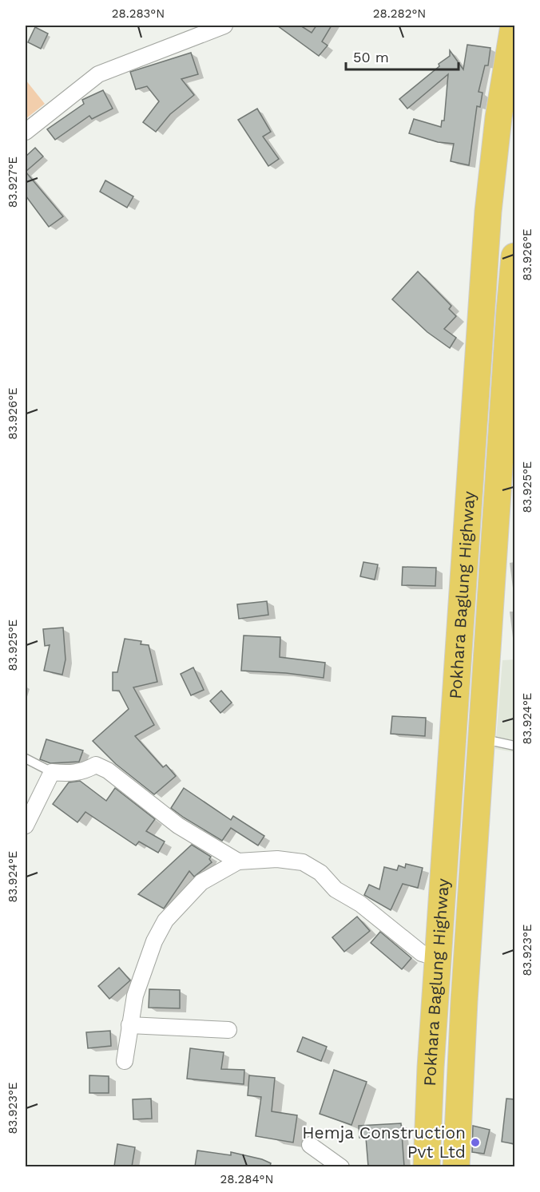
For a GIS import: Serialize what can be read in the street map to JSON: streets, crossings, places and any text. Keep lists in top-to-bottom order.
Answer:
{
  "streets": {
    "highway": ["Pokhara Baglung Highway"]
  },
  "places": ["Hemja Construction Pvt Ltd"],
  "scale_bar": "50 m",
  "coordinates": [
    "28.283°N",
    "28.282°N",
    "83.927°E",
    "83.926°E",
    "83.925°E",
    "83.924°E",
    "83.923°E",
    "28.284°N"
  ]
}
